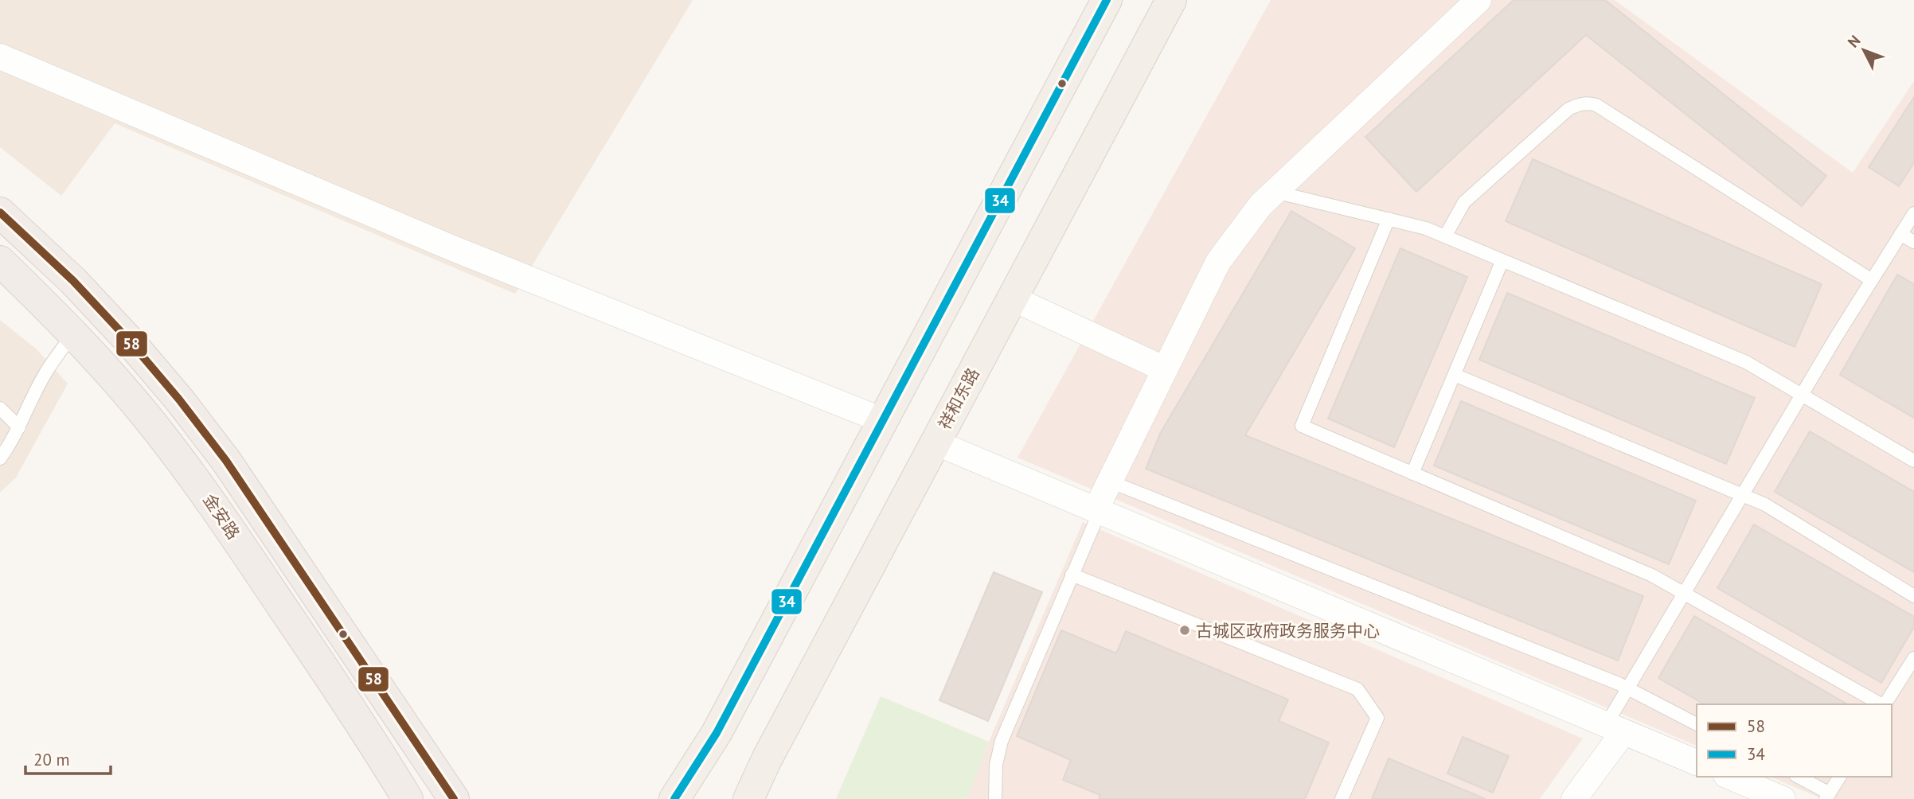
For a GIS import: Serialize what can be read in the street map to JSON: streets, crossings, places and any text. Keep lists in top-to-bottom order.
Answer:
{
  "streets": {
    "highway": ["金安路"],
    "main road": ["祥和东路"]
  },
  "places": ["古城区政府政务服务中心"],
  "lines": ["transit line 34", "transit line 58"],
  "legend": ["58", "34"],
  "scale_bar": "20 m",
  "north": "top left"
}
